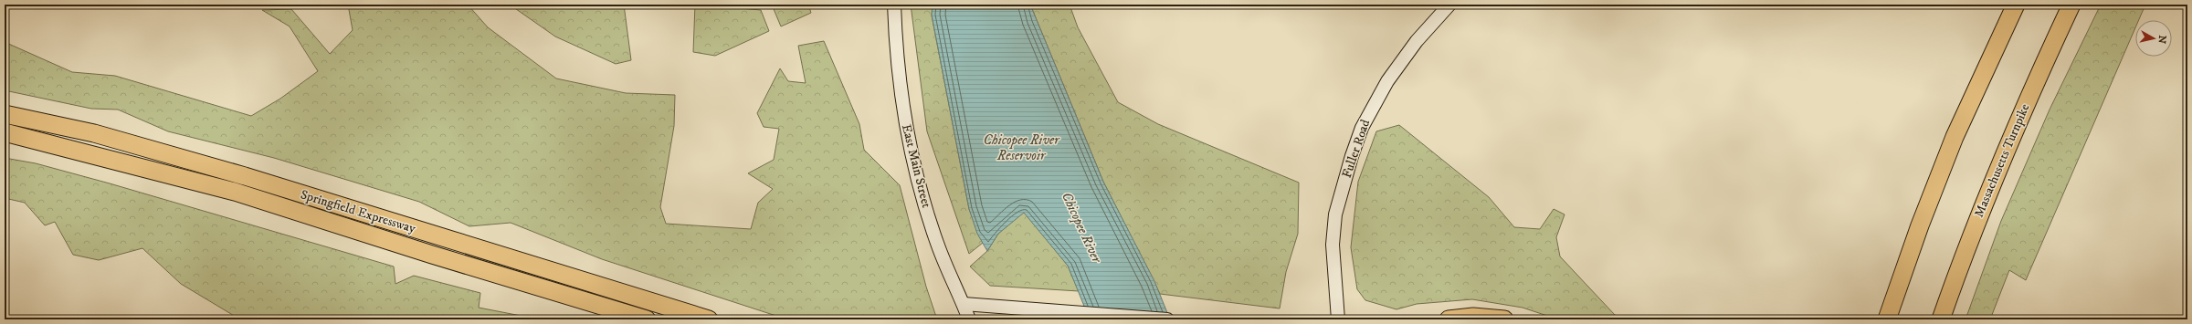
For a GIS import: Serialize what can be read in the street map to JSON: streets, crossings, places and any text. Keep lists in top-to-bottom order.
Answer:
{
  "streets": {
    "highway": ["Massachusetts Turnpike", "Springfield Expressway"],
    "main road": ["Fuller Road", "East Main Street"]
  },
  "water": ["Chicopee River Reservoir", "Chicopee River"],
  "north": "right"
}
